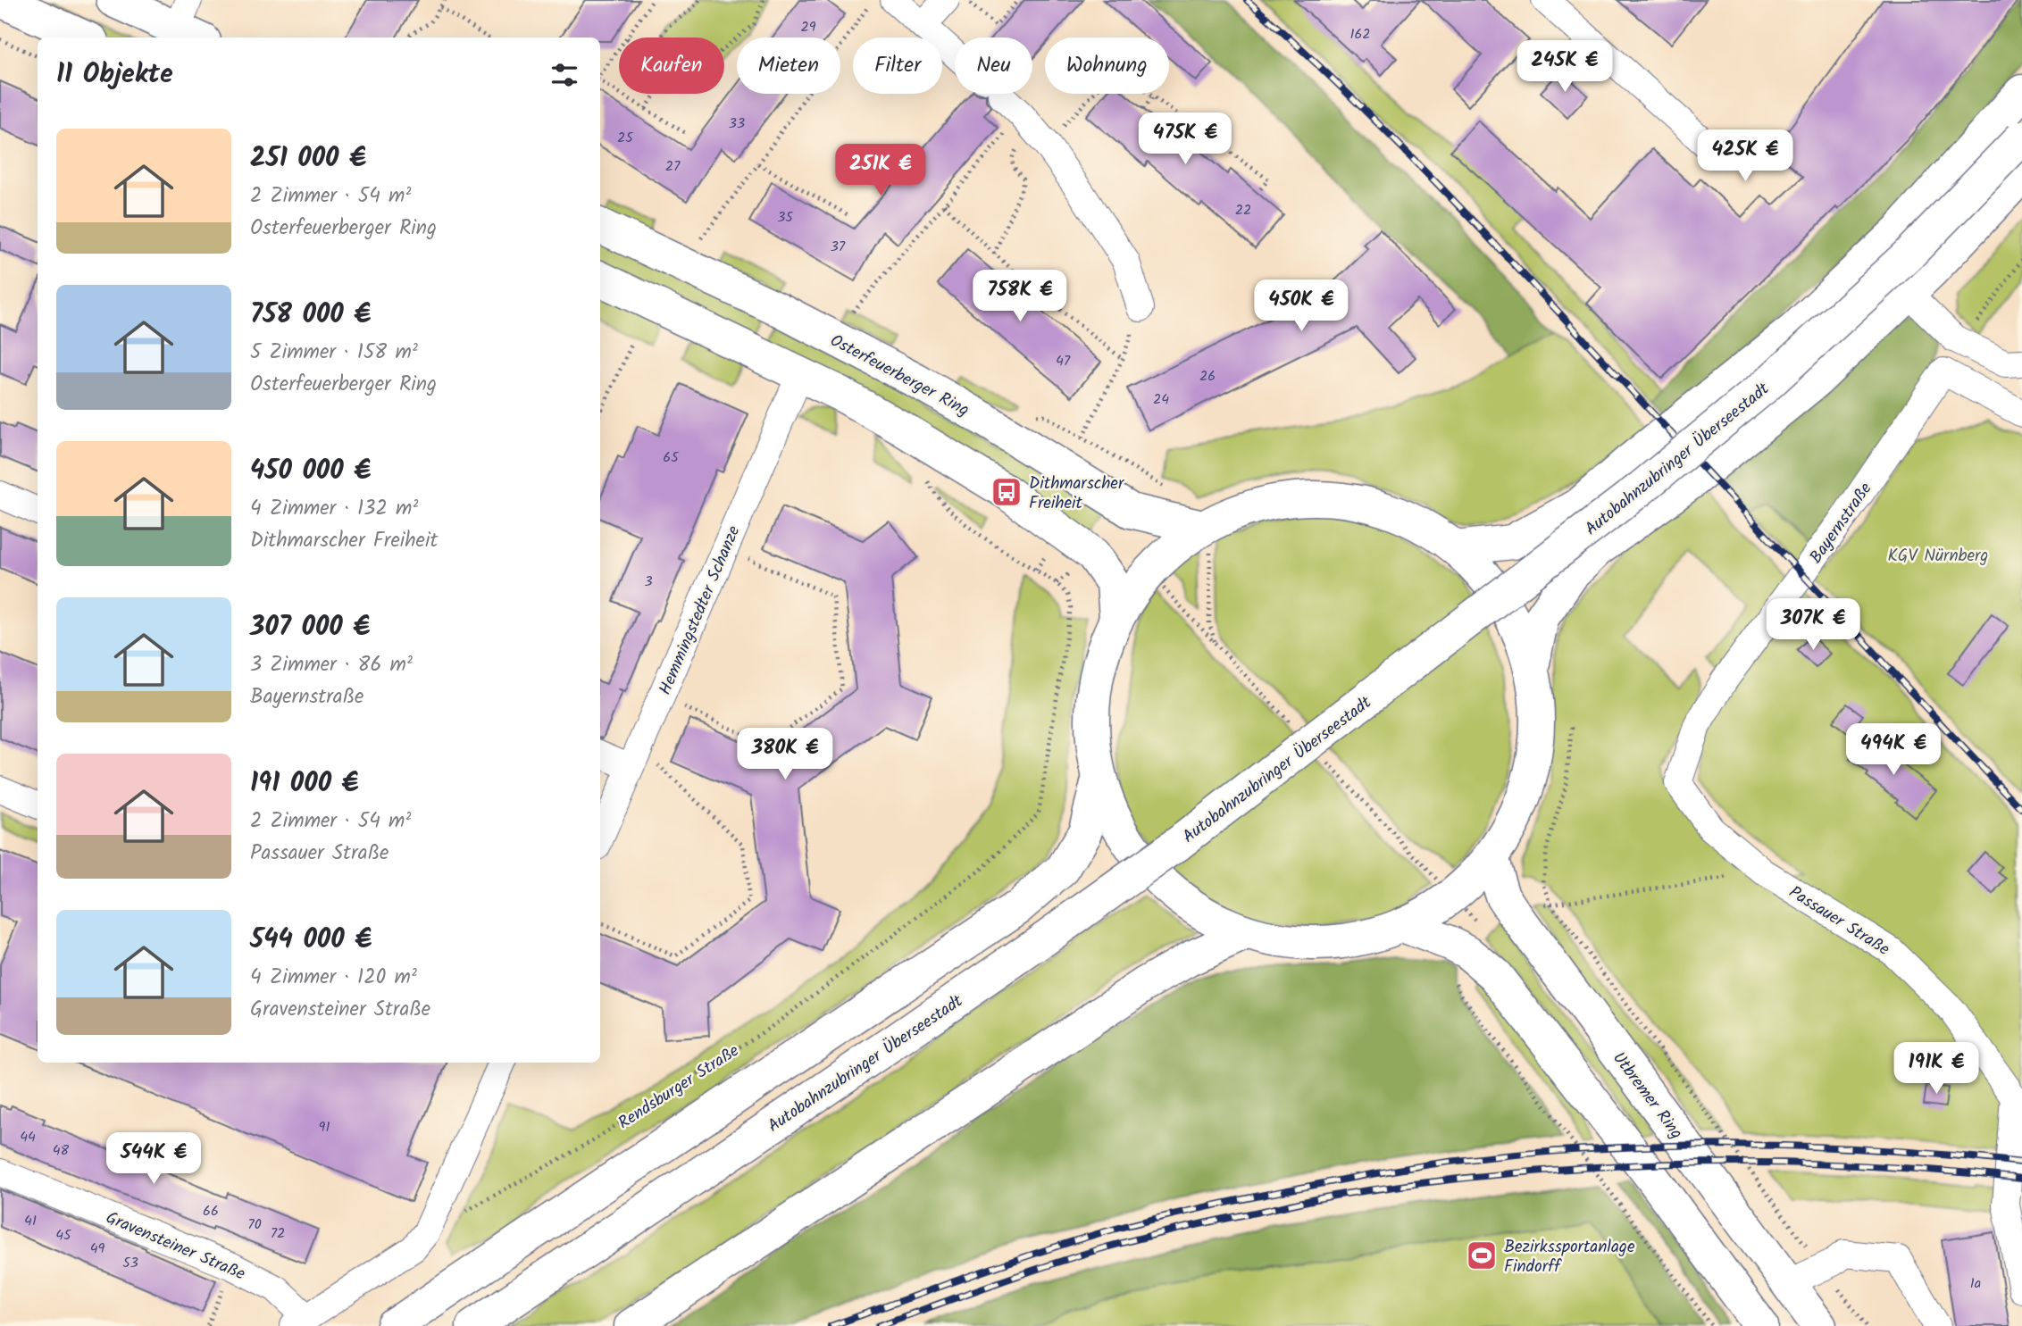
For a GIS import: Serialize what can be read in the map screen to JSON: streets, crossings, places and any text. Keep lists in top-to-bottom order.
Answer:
{
  "streets": {
    "main road": ["Osterfeuerberger Ring", "Autobahnzubringer Überseestadt", "Utbremer Ring"],
    "street": [
      "Bayernstraße",
      "Hemmingstedter Schanze",
      "Passauer Straße",
      "Gravensteiner Straße"
    ],
    "path": ["Rendsburger Straße"]
  },
  "crossings": [
    ["Bayernstraße", "Passauer Straße"]
  ],
  "parks": ["KGV Nürnberg"],
  "places": {
    "bus stop": ["Dithmarscher Freiheit"],
    "sports": ["Bezirkssportanlage Findorff"]
  },
  "house_numbers": [
    "29",
    "162",
    "33",
    "25",
    "27",
    "22",
    "35",
    "37",
    "47",
    "26",
    "24",
    "65",
    "3",
    "91",
    "44",
    "48",
    "66",
    "41",
    "70",
    "72",
    "45",
    "49",
    "53",
    "1a"
  ],
  "page": {
    "chip": [
      "Kaufen",
      "Mieten",
      "Filter",
      "Neu",
      "Wohnung"
    ],
    "heading": "11 Objekte",
    "price": [
      "245K €",
      "475K €",
      "425K €",
      "251K €",
      "758K €",
      "450K €",
      "307K €",
      "494K €",
      "380K €",
      "191K €",
      "544K €"
    ],
    "list": [
      {
        "name": "251 000 €",
        "note": "2 Zimmer · 54 m² · Osterfeuerberger Ring"
      },
      {
        "name": "758 000 €",
        "note": "5 Zimmer · 158 m² · Osterfeuerberger Ring"
      },
      {
        "name": "450 000 €",
        "note": "4 Zimmer · 132 m² · Dithmarscher Freiheit"
      },
      {
        "name": "307 000 €",
        "note": "3 Zimmer · 86 m² · Bayernstraße"
      },
      {
        "name": "191 000 €",
        "note": "2 Zimmer · 54 m² · Passauer Straße"
      },
      {
        "name": "544 000 €",
        "note": "4 Zimmer · 120 m² · Gravensteiner Straße"
      }
    ]
  }
}
